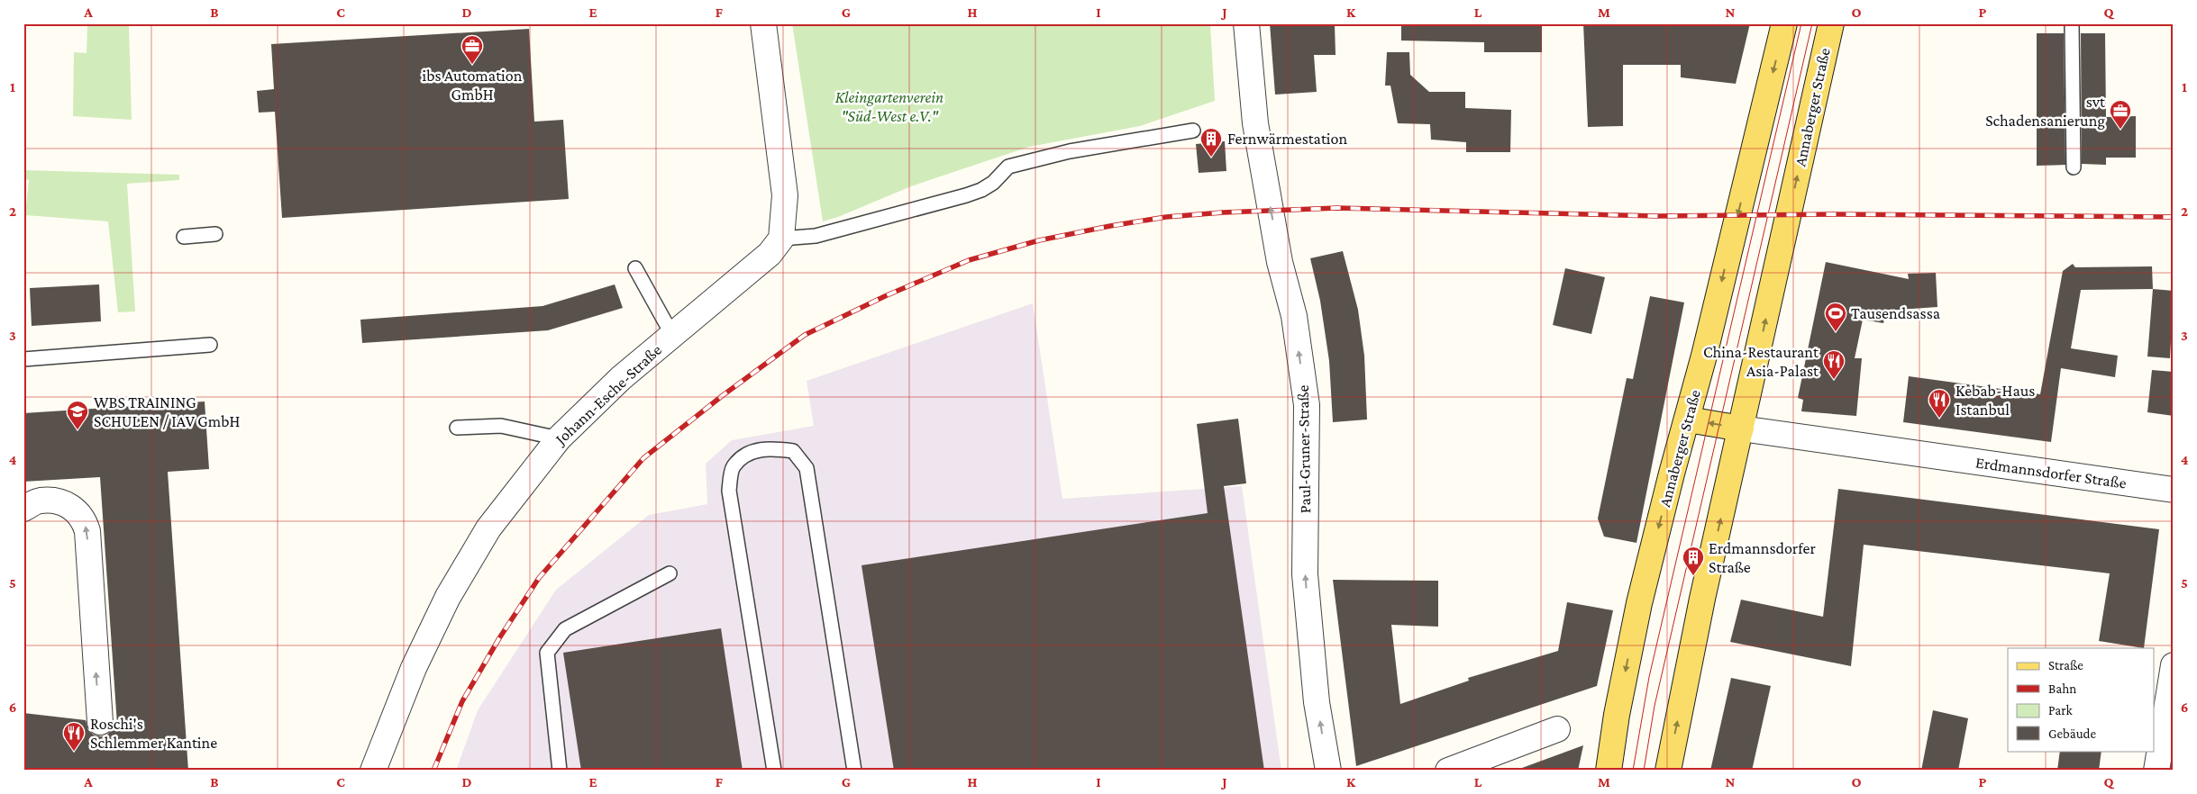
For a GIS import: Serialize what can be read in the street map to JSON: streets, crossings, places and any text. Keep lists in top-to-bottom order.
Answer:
{
  "streets": {
    "main road": ["Annaberger Straße", "Erdmannsdorfer Straße"],
    "street": ["Johann-Esche-Straße", "Paul-Gruner-Straße"]
  },
  "crossings": [
    ["Annaberger Straße", "Erdmannsdorfer Straße"]
  ],
  "one_way": ["Paul-Gruner-Straße"],
  "parks": ["Kleingartenverein \"Süd-West e.V.\""],
  "places": {
    "office": ["ibs Automation GmbH", "svt Schadensanierung"],
    "building": ["Fernwärmestation", "Erdmannsdorfer Straße"],
    "sports": ["Tausendsassa"],
    "restaurant": ["China-Restaurant Asia-Palast", "Kebab-Haus Istanbul", "Roschi's Schlemmer Kantine"],
    "school or university": ["WBS TRAINING SCHULEN / IAV GmbH"]
  },
  "legend": [
    "Straße",
    "Bahn",
    "Park",
    "Gebäude"
  ],
  "grid": {
    "columns": [
      "A",
      "B",
      "C",
      "D",
      "E",
      "F",
      "G",
      "H",
      "I",
      "J",
      "K",
      "L",
      "M",
      "N",
      "O",
      "P",
      "Q"
    ],
    "rows": [
      "1",
      "2",
      "3",
      "4",
      "5",
      "6"
    ]
  }
}
